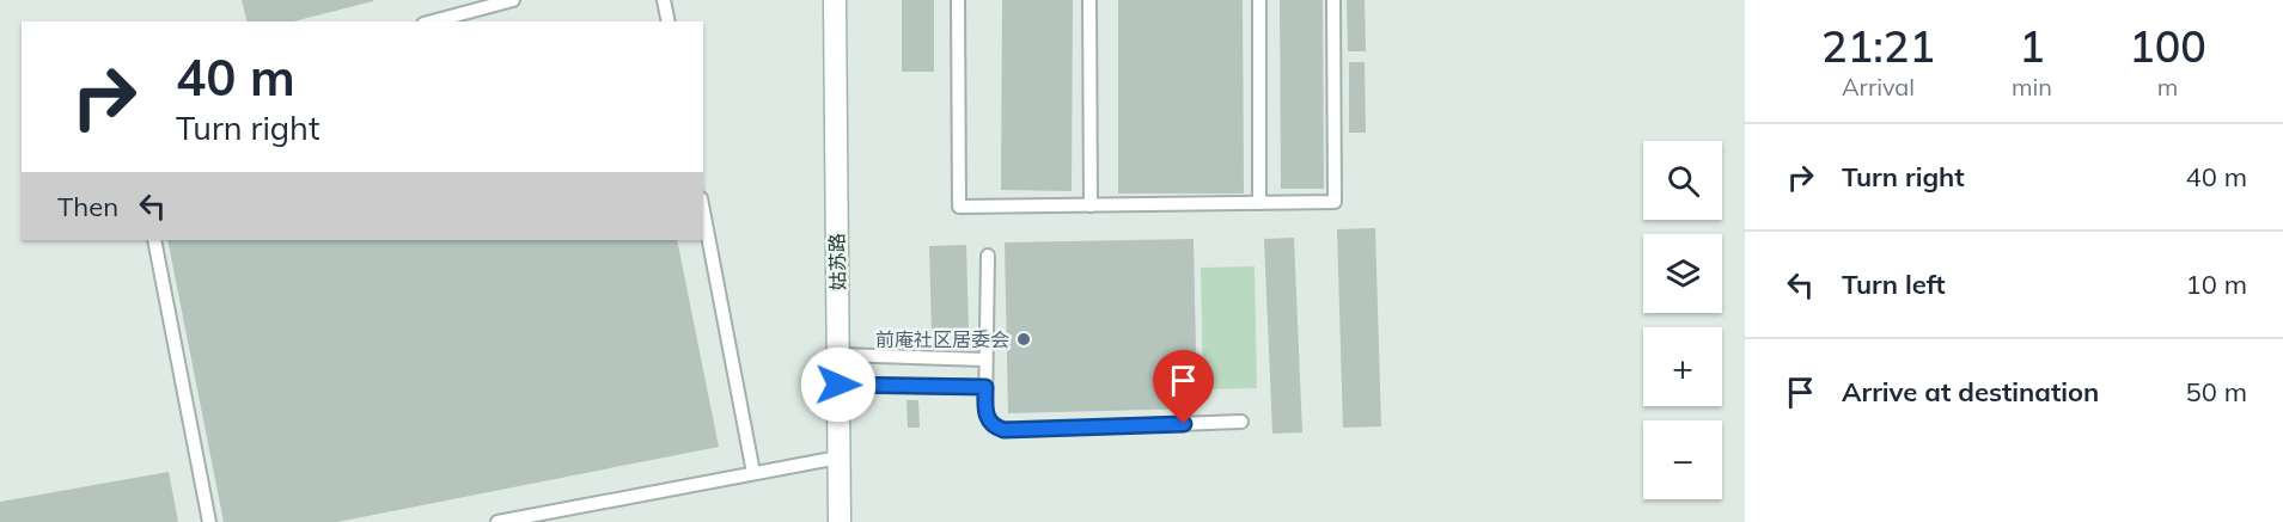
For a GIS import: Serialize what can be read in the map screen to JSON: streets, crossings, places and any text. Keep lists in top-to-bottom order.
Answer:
{
  "streets": {
    "street": ["姑苏路"]
  },
  "places": ["前庵社区居委会"],
  "page": {
    "eta": [
      "21:21",
      "Arrival",
      "1",
      "min",
      "100",
      "m"
    ],
    "turn": ["40 m", "Turn right"],
    "list": [
      {
        "name": "Turn right",
        "value": "40 m"
      },
      {
        "name": "Turn left",
        "value": "10 m"
      },
      {
        "name": "Arrive at destination",
        "value": "50 m"
      }
    ],
    "map_buttons": ["+", "−"],
    "then": "Then"
  }
}
